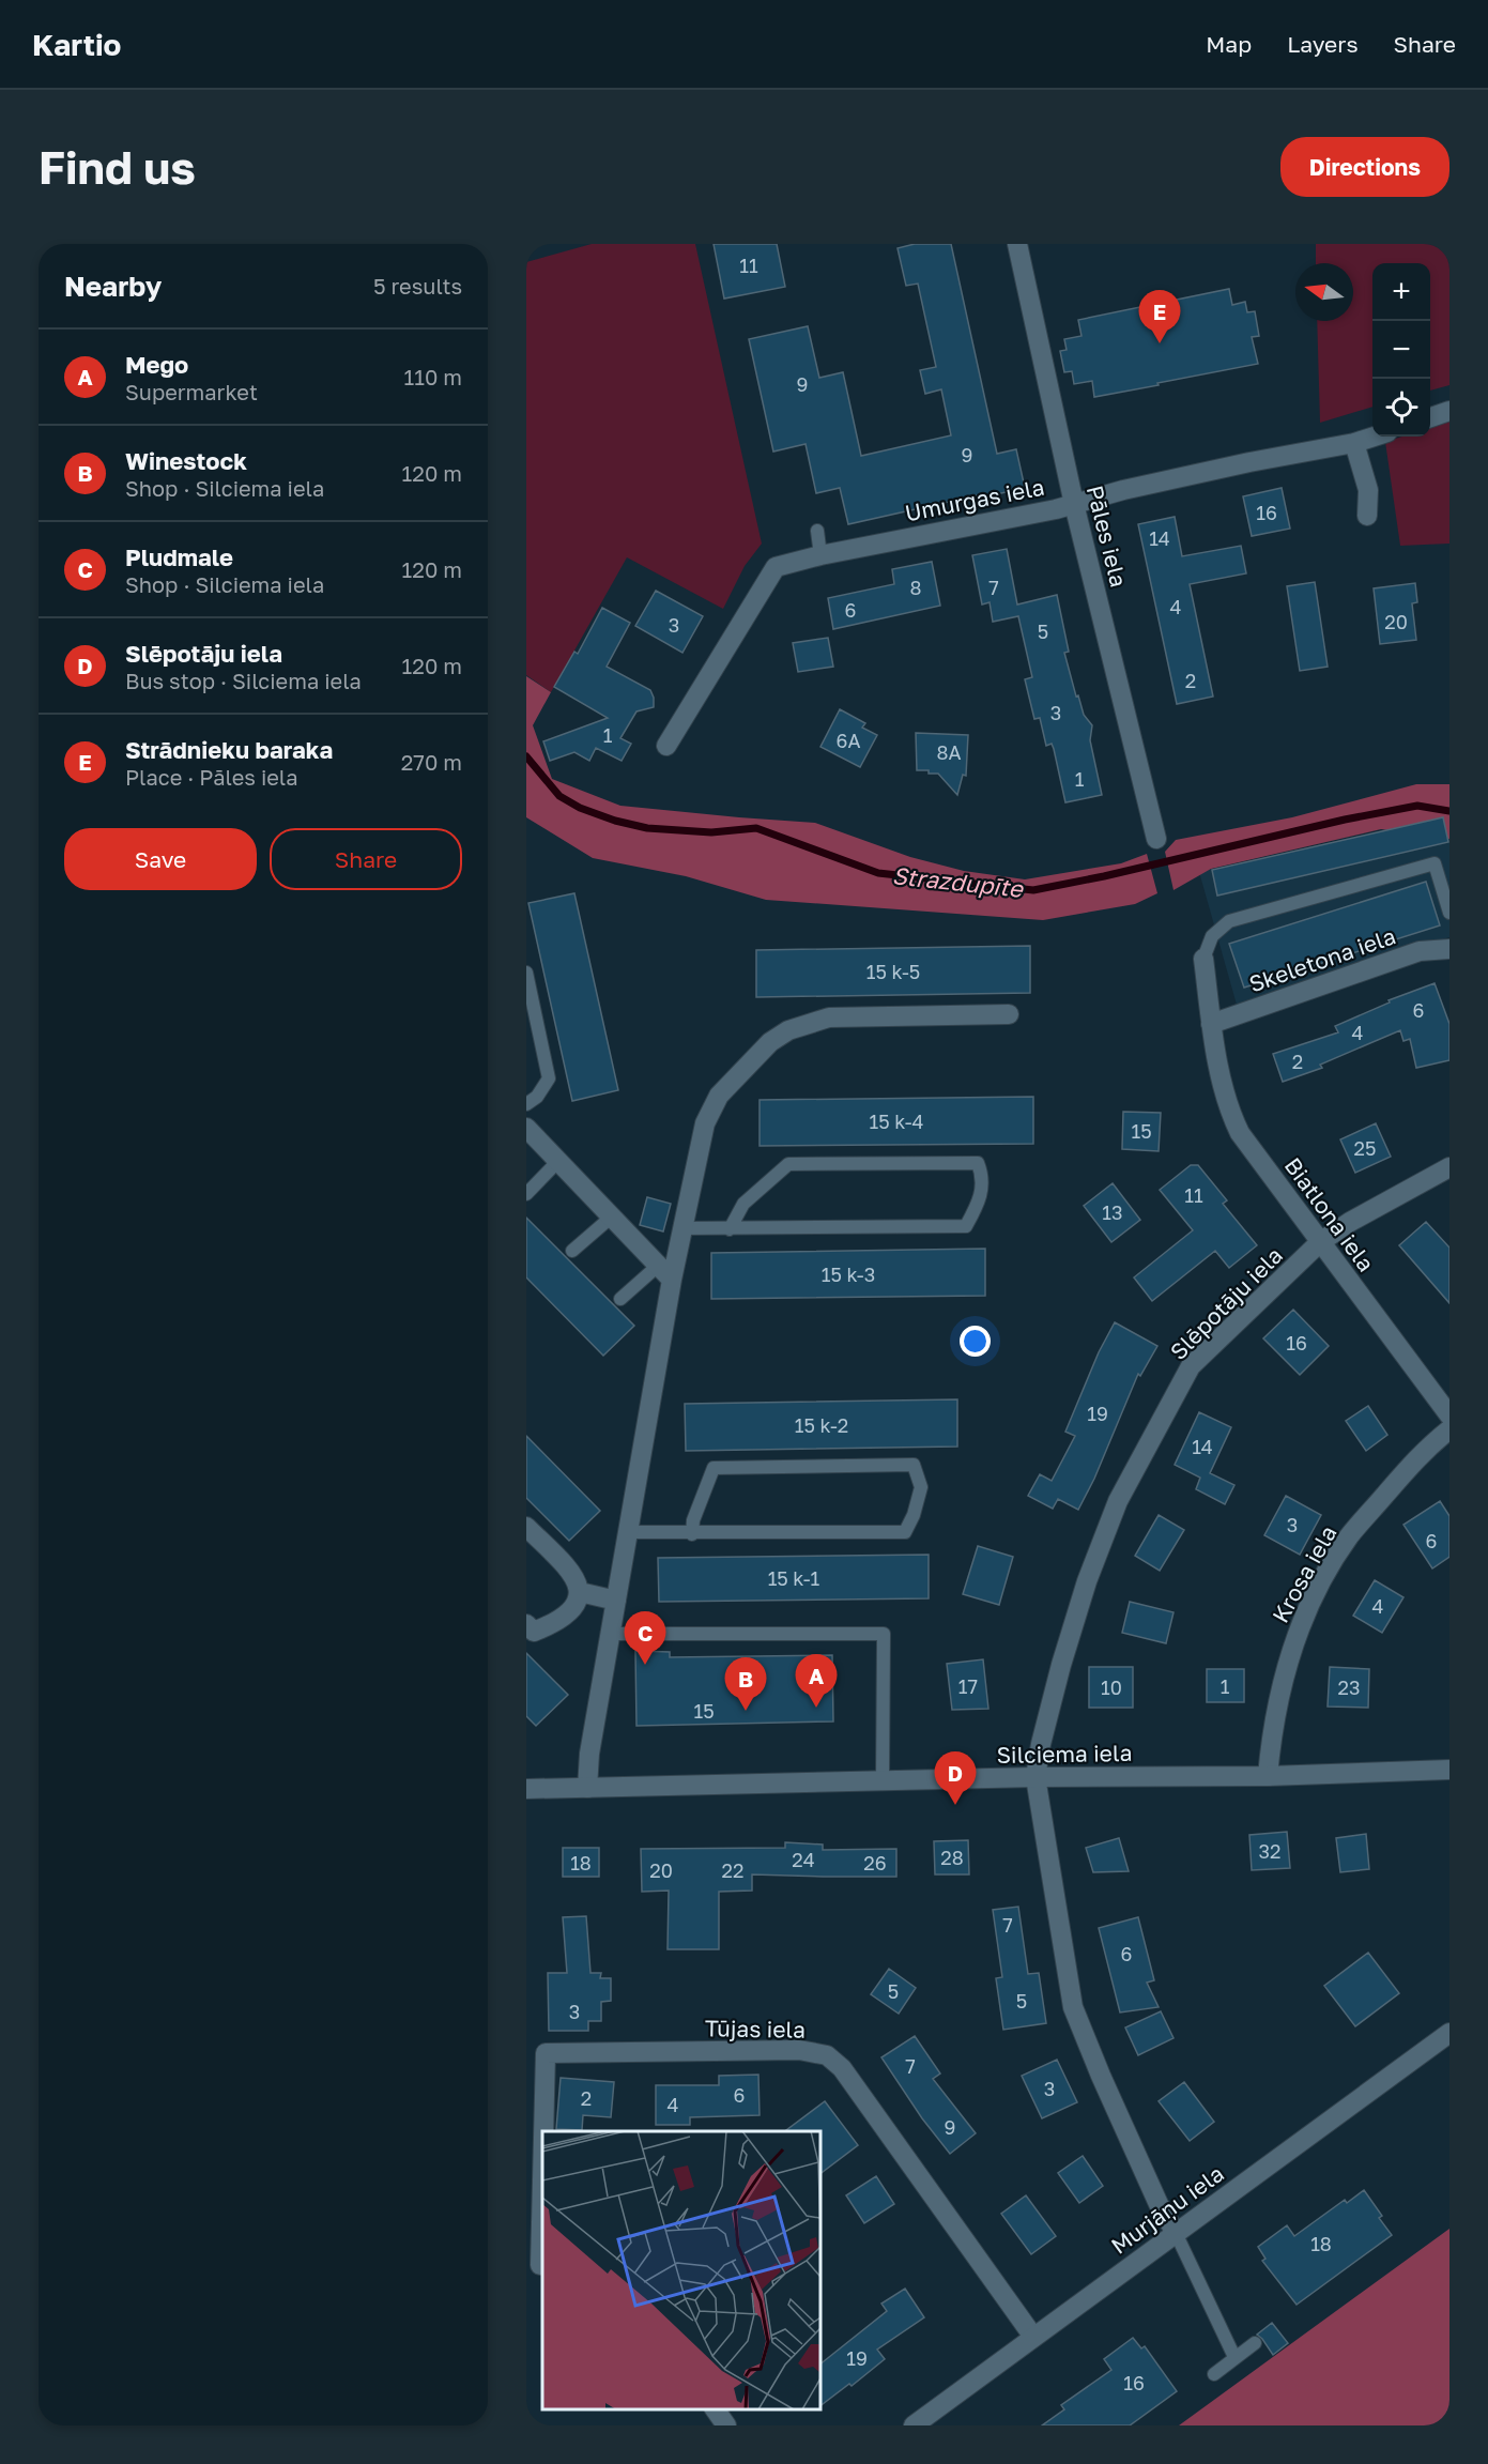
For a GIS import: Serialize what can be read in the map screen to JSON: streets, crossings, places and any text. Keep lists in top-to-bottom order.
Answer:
{
  "streets": {
    "street": [
      "Umurgas iela",
      "Pāles iela",
      "Skeletona iela",
      "Biatlona iela",
      "Slēpotāju iela",
      "Krosa iela",
      "Silciema iela",
      "Tūjas iela",
      "Murjāņu iela"
    ]
  },
  "crossings": [
    ["Umurgas iela", "Pāles iela"],
    ["Skeletona iela", "Biatlona iela"],
    ["Biatlona iela", "Slēpotāju iela"],
    ["Slēpotāju iela", "Silciema iela"],
    ["Slēpotāju iela", "Murjāņu iela"],
    ["Krosa iela", "Silciema iela"],
    ["Tūjas iela", "Murjāņu iela"]
  ],
  "water": ["Strazdupīte"],
  "house_numbers": [
    "11",
    "9",
    "9",
    "16",
    "14",
    "8",
    "7",
    "4",
    "6",
    "20",
    "3",
    "5",
    "2",
    "3",
    "1",
    "6A",
    "8A",
    "1",
    "15 k-5",
    "6",
    "4",
    "2",
    "15 k-4",
    "15",
    "25",
    "11",
    "13",
    "15 k-3",
    "16",
    "19",
    "15 k-2",
    "14",
    "3",
    "6",
    "15 k-1",
    "4",
    "17",
    "1",
    "10",
    "23",
    "15",
    "32",
    "28",
    "24",
    "18",
    "26",
    "20",
    "22",
    "7",
    "6",
    "5",
    "5",
    "3",
    "7",
    "3",
    "6",
    "2",
    "4",
    "9",
    "18",
    "19",
    "16"
  ],
  "north": "left",
  "page": {
    "header": "Kartio",
    "nav": ["Map", "Layers", "Share"],
    "buttons": [
      "Directions",
      ["Save", "Share"]
    ],
    "title": "Find us",
    "heading": ["Nearby", "5 results"],
    "map_buttons": ["+", "−"],
    "pins": [
      "E",
      "C",
      "A",
      "B",
      "D"
    ],
    "list": [
      {
        "mark": "A",
        "name": "Mego",
        "note": "Supermarket",
        "value": "110 m"
      },
      {
        "mark": "B",
        "name": "Winestock",
        "note": "Shop · Silciema iela",
        "value": "120 m"
      },
      {
        "mark": "C",
        "name": "Pludmale",
        "note": "Shop · Silciema iela",
        "value": "120 m"
      },
      {
        "mark": "D",
        "name": "Slēpotāju iela",
        "note": "Bus stop · Silciema iela",
        "value": "120 m"
      },
      {
        "mark": "E",
        "name": "Strādnieku baraka",
        "note": "Place · Pāles iela",
        "value": "270 m"
      }
    ]
  }
}
